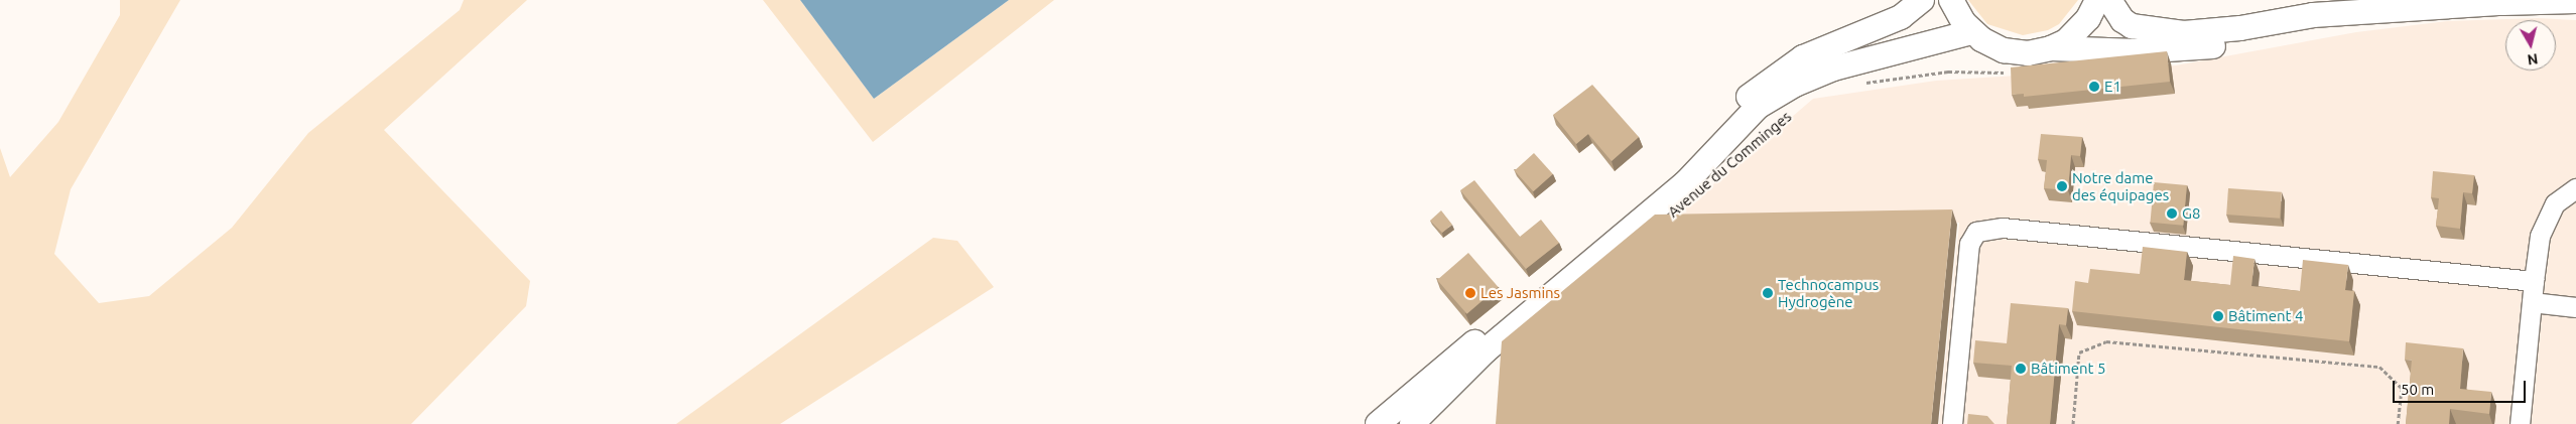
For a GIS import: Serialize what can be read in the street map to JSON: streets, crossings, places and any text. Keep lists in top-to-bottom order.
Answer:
{
  "streets": {
    "main road": ["Avenue du Comminges"]
  },
  "places": [
    "E1",
    "Notre dame des équipages",
    "G8",
    "Les Jasmins",
    "Technocampus Hydrogène",
    "Bâtiment 4",
    "Bâtiment 5"
  ],
  "scale_bar": "50 m",
  "north": "bottom"
}
